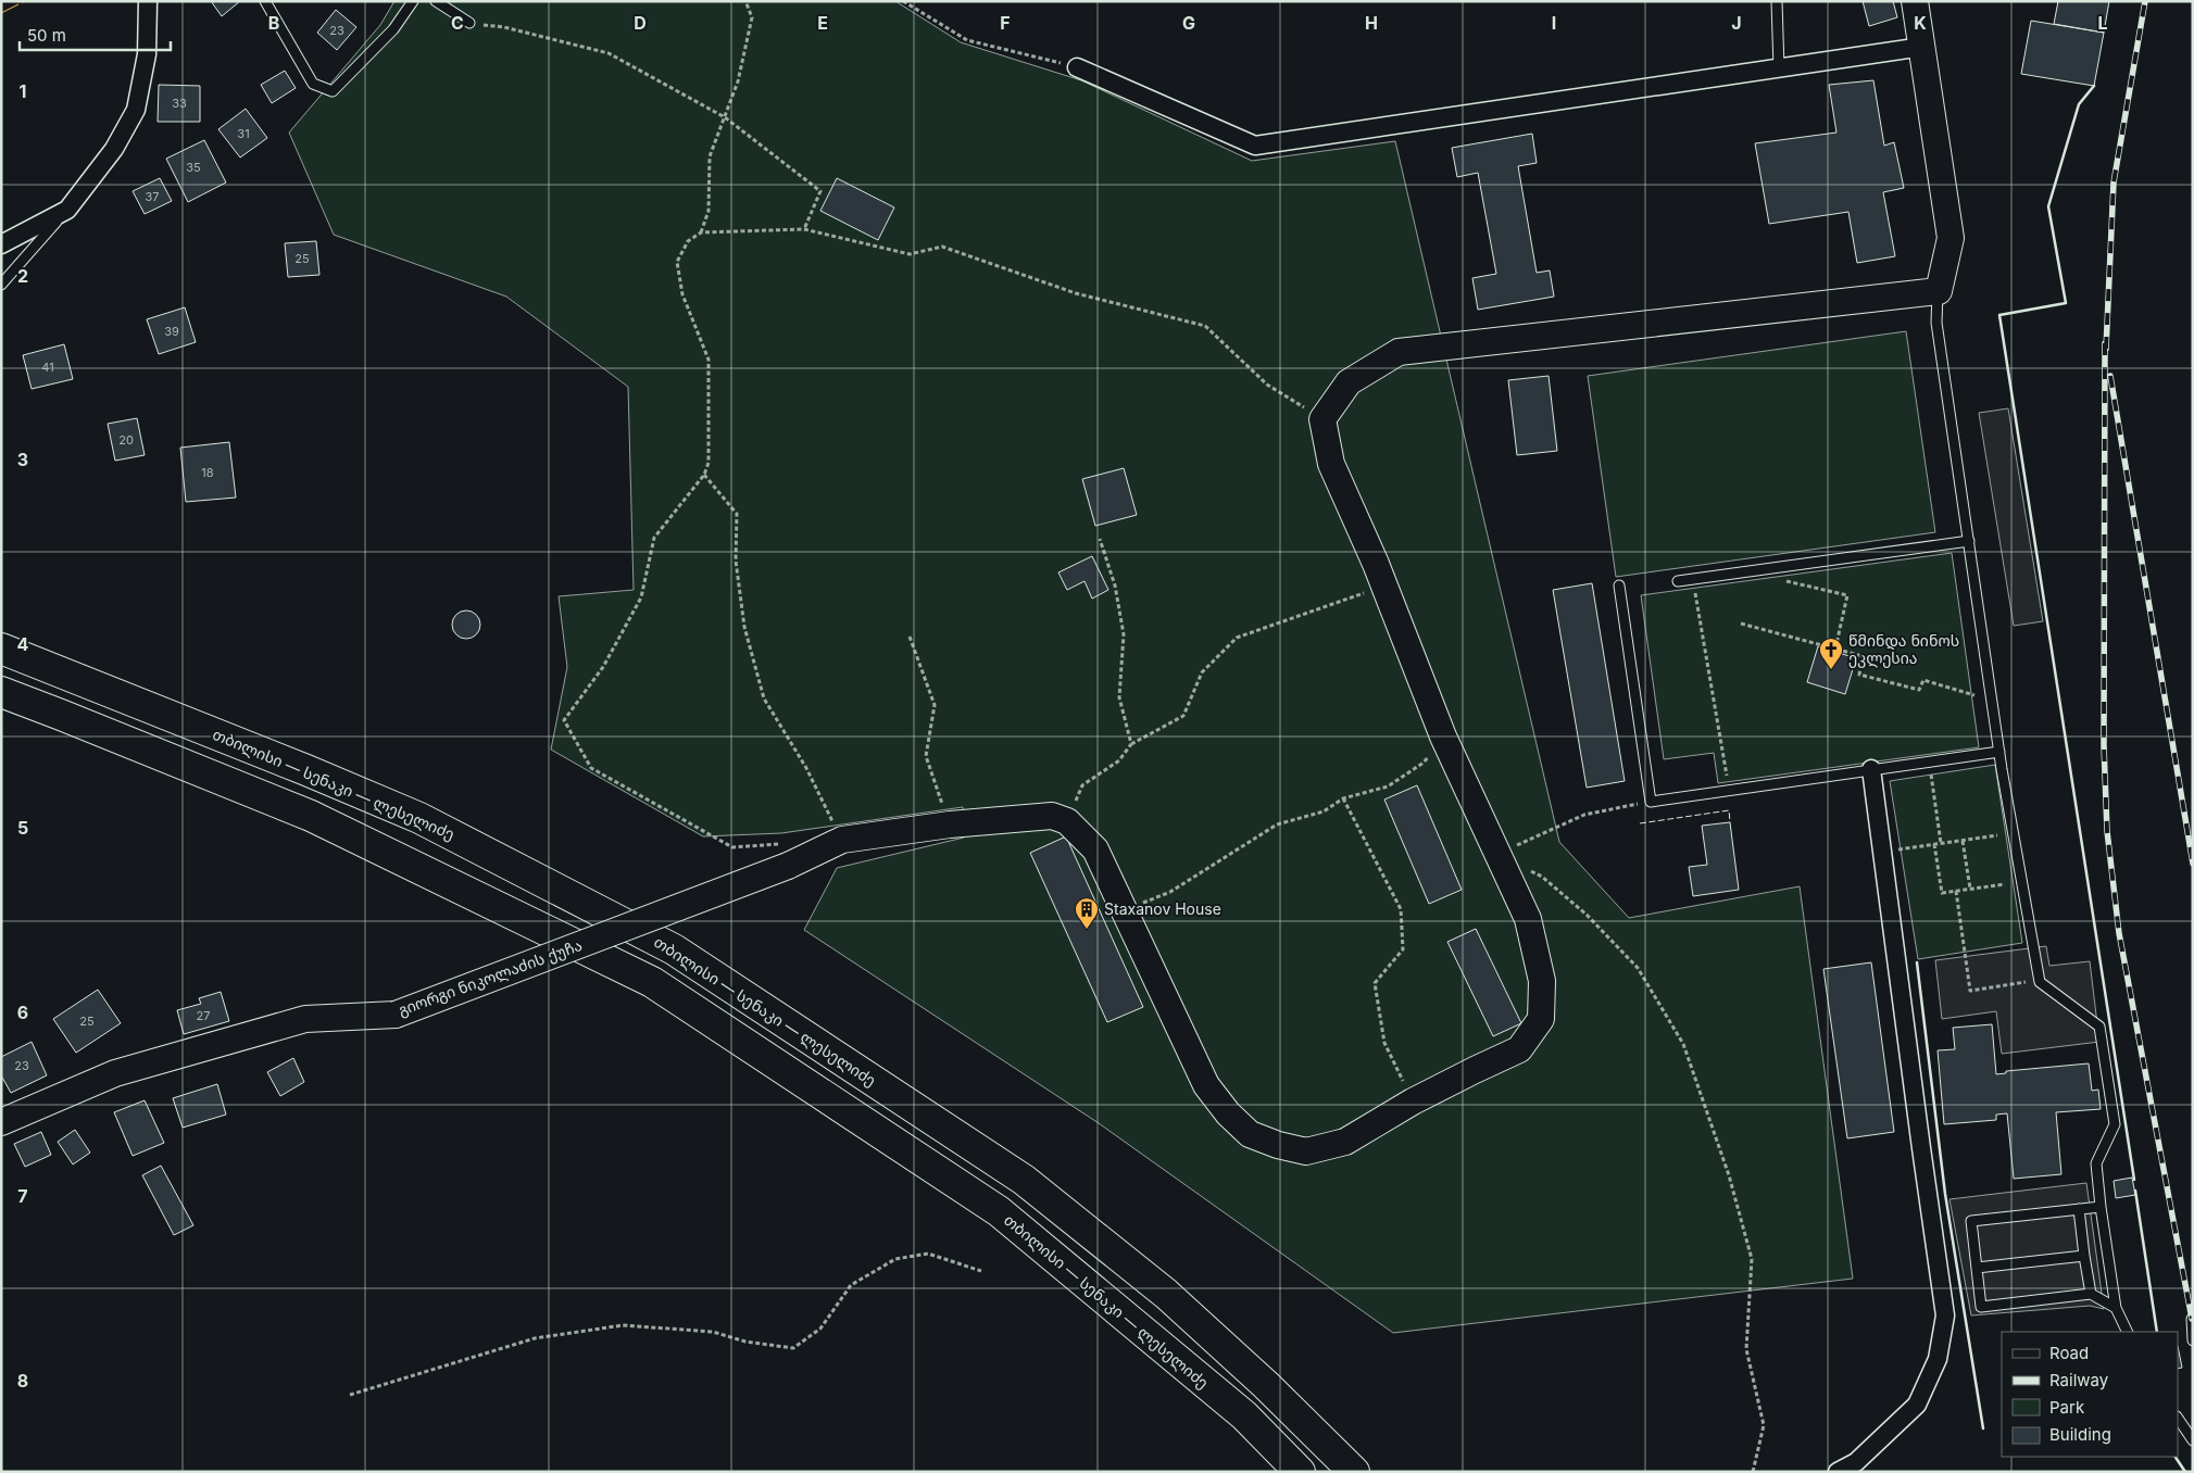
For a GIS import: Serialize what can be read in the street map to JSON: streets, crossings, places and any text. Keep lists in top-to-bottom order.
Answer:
{
  "streets": {
    "highway": ["თბილისი — სენაკი — ლესელიძე"],
    "street": ["გიორგი ნიკოლაძის ქუჩა"]
  },
  "places": {
    "church": ["წმინდა ნინოს ეკლესია"],
    "building": ["Staxanov House"]
  },
  "house_numbers": [
    "23",
    "33",
    "31",
    "35",
    "37",
    "25",
    "39",
    "41",
    "20",
    "18",
    "27",
    "25",
    "23"
  ],
  "legend": [
    "Road",
    "Railway",
    "Park",
    "Building"
  ],
  "scale_bar": "50 m",
  "grid": {
    "columns": [
      "B",
      "C",
      "D",
      "E",
      "F",
      "G",
      "H",
      "I",
      "J",
      "K",
      "L"
    ],
    "rows": [
      "1",
      "2",
      "3",
      "4",
      "5",
      "6",
      "7",
      "8"
    ]
  }
}
